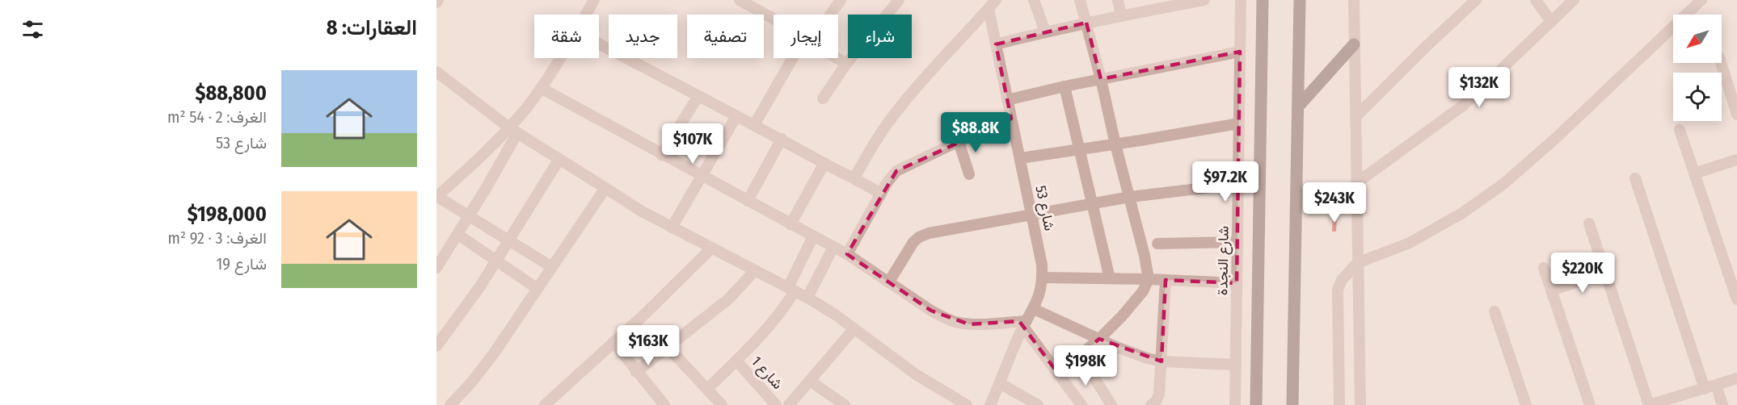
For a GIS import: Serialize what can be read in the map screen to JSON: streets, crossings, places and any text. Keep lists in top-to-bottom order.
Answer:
{
  "streets": {
    "street": ["شارع 53", "شارع النجدة", "شارع 1"]
  },
  "north": "bottom left",
  "page": {
    "heading": "العقارات: 8",
    "chip": [
      "شراء",
      "إيجار",
      "تصفية",
      "جديد",
      "شقة"
    ],
    "list": [
      {
        "name": "$88,800",
        "note": "الغرف: 2 · 54 m² · شارع 53"
      },
      {
        "name": "$198,000",
        "note": "الغرف: 3 · 92 m² · شارع 19"
      }
    ],
    "price": [
      "$132K",
      "$88.8K",
      "$107K",
      "$97.2K",
      "$243K",
      "$220K",
      "$163K",
      "$198K"
    ]
  }
}
